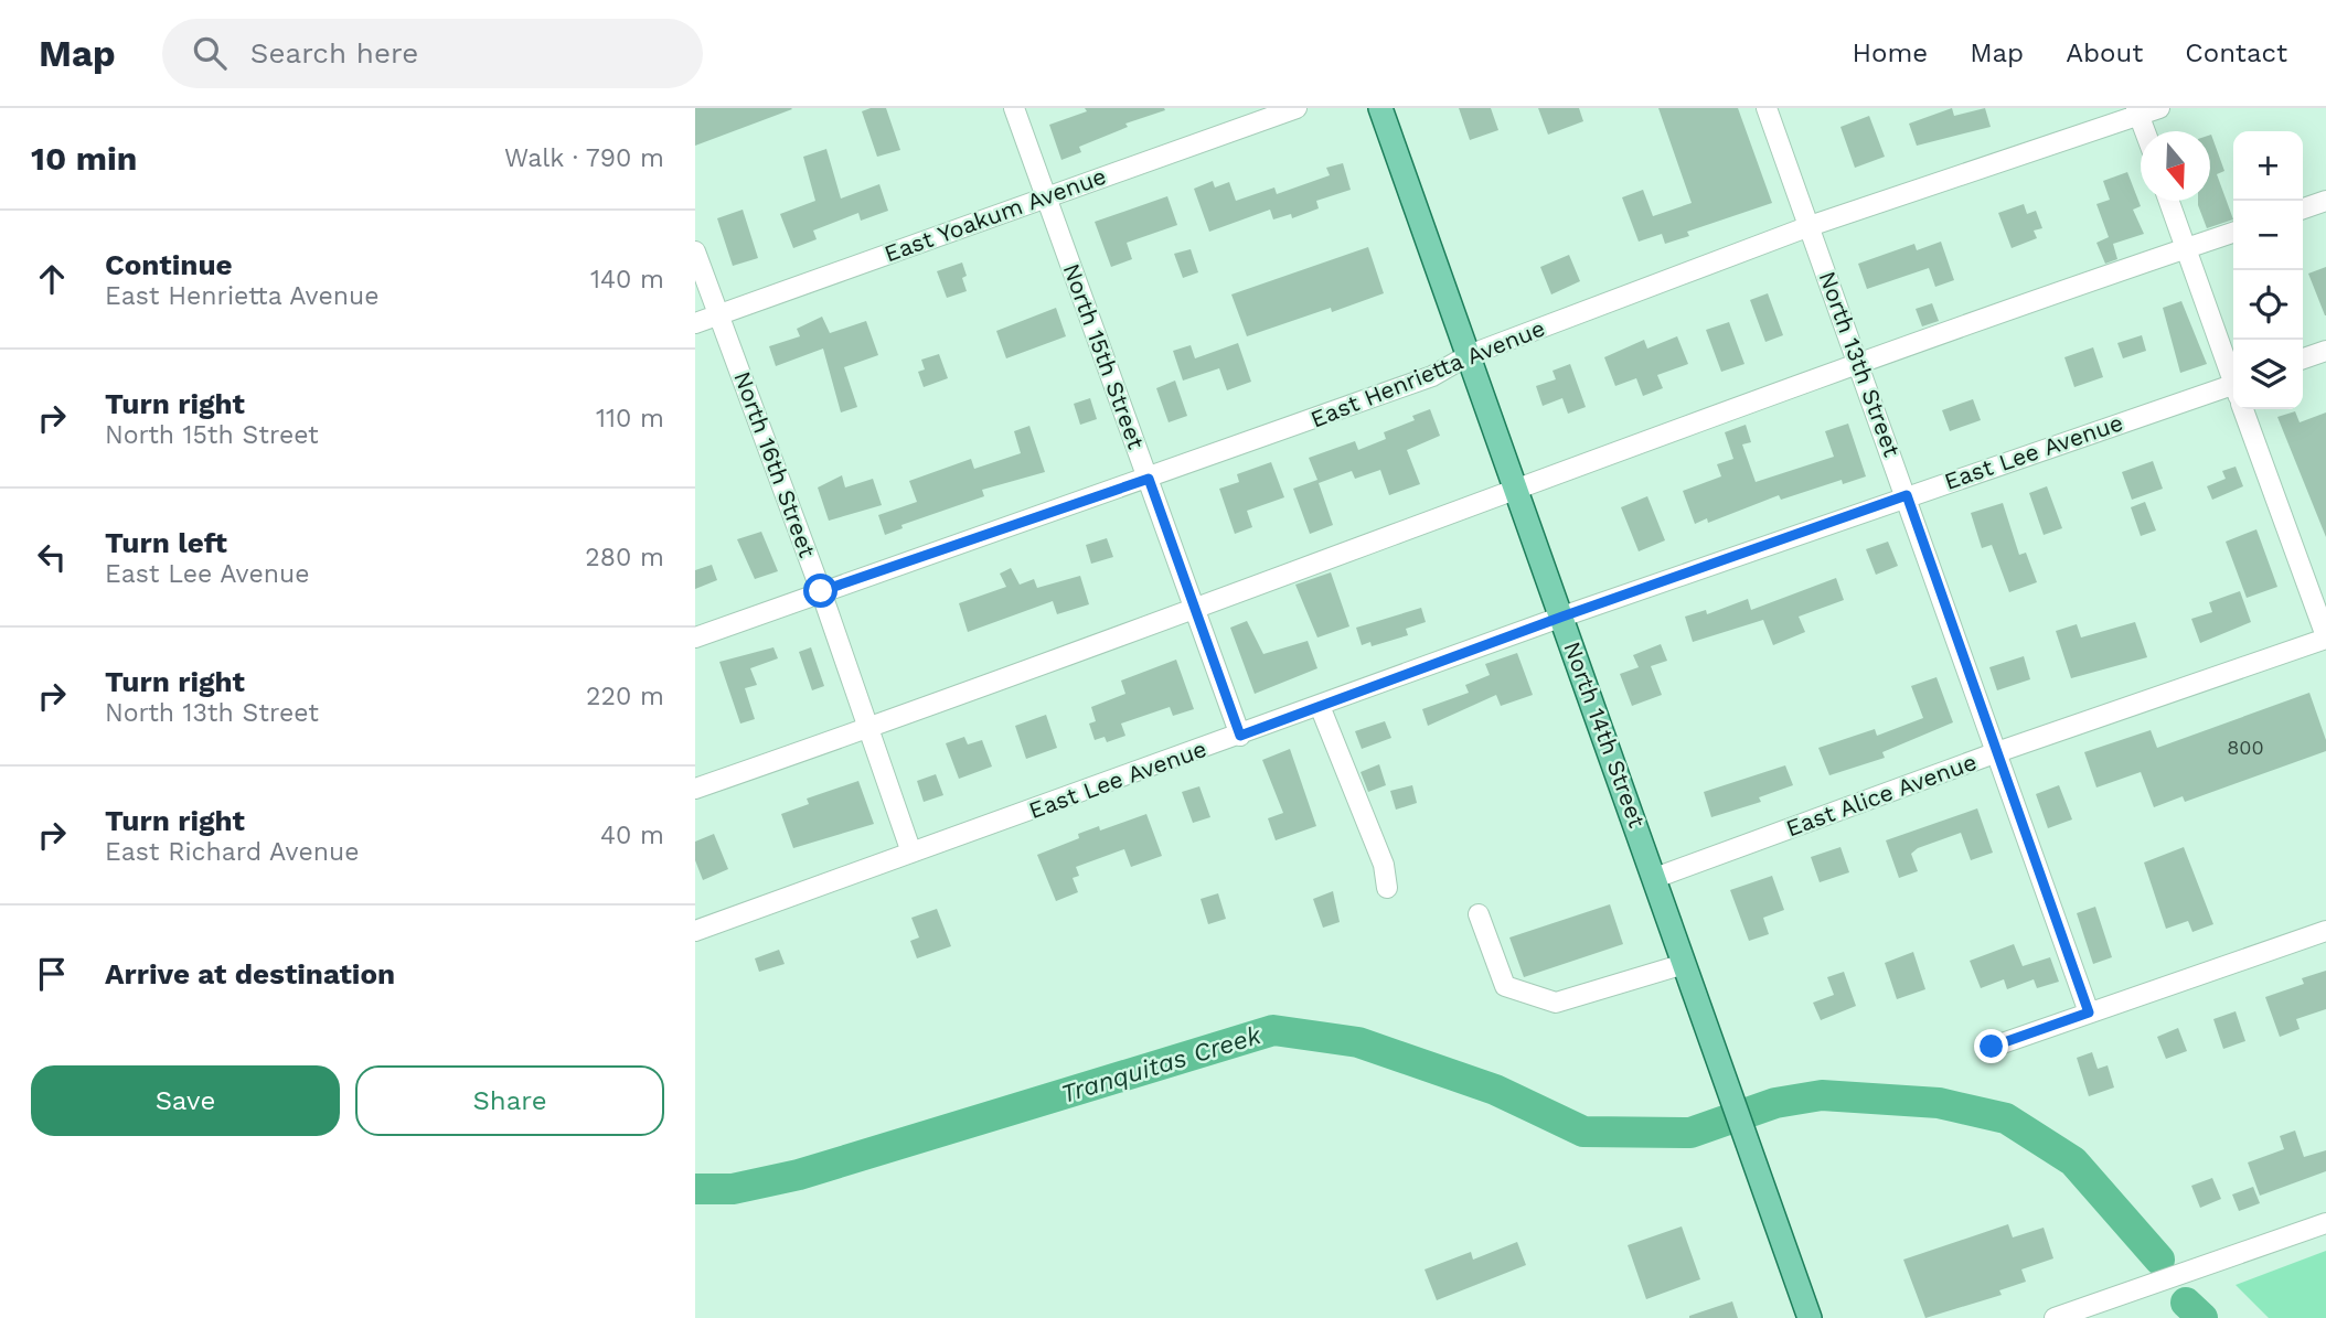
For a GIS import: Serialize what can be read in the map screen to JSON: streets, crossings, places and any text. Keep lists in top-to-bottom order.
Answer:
{
  "streets": {
    "main road": ["North 14th Street"],
    "street": [
      "East Yoakum Avenue",
      "North 15th Street",
      "North 13th Street",
      "East Henrietta Avenue",
      "East Lee Avenue",
      "North 16th Street",
      "East Alice Avenue"
    ]
  },
  "crossings": [
    ["East Yoakum Avenue", "North 15th Street"],
    ["East Yoakum Avenue", "North 16th Street"],
    ["North 15th Street", "East Henrietta Avenue"],
    ["North 15th Street", "East Lee Avenue"],
    ["North 13th Street", "East Henrietta Avenue"],
    ["North 13th Street", "East Lee Avenue"],
    ["North 13th Street", "East Alice Avenue"],
    ["East Henrietta Avenue", "North 16th Street"],
    ["East Henrietta Avenue", "North 14th Street"],
    ["East Lee Avenue", "North 16th Street"],
    ["East Lee Avenue", "North 14th Street"],
    ["North 14th Street", "East Alice Avenue"]
  ],
  "water": ["Tranquitas Creek"],
  "house_numbers": ["800"],
  "north": "bottom",
  "page": {
    "header": "Map",
    "search": "Search here",
    "nav": [
      "Home",
      "Map",
      "About",
      "Contact"
    ],
    "heading": ["10 min", "Walk · 790 m"],
    "map_buttons": ["+", "−"],
    "list": [
      ["Continue", "East Henrietta Avenue", "140 m"],
      ["Turn right", "North 15th Street", "110 m"],
      ["Turn left", "East Lee Avenue", "280 m"],
      ["Turn right", "North 13th Street", "220 m"],
      ["Turn right", "East Richard Avenue", "40 m"],
      "Arrive at destination"
    ],
    "buttons": ["Save", "Share"]
  }
}
